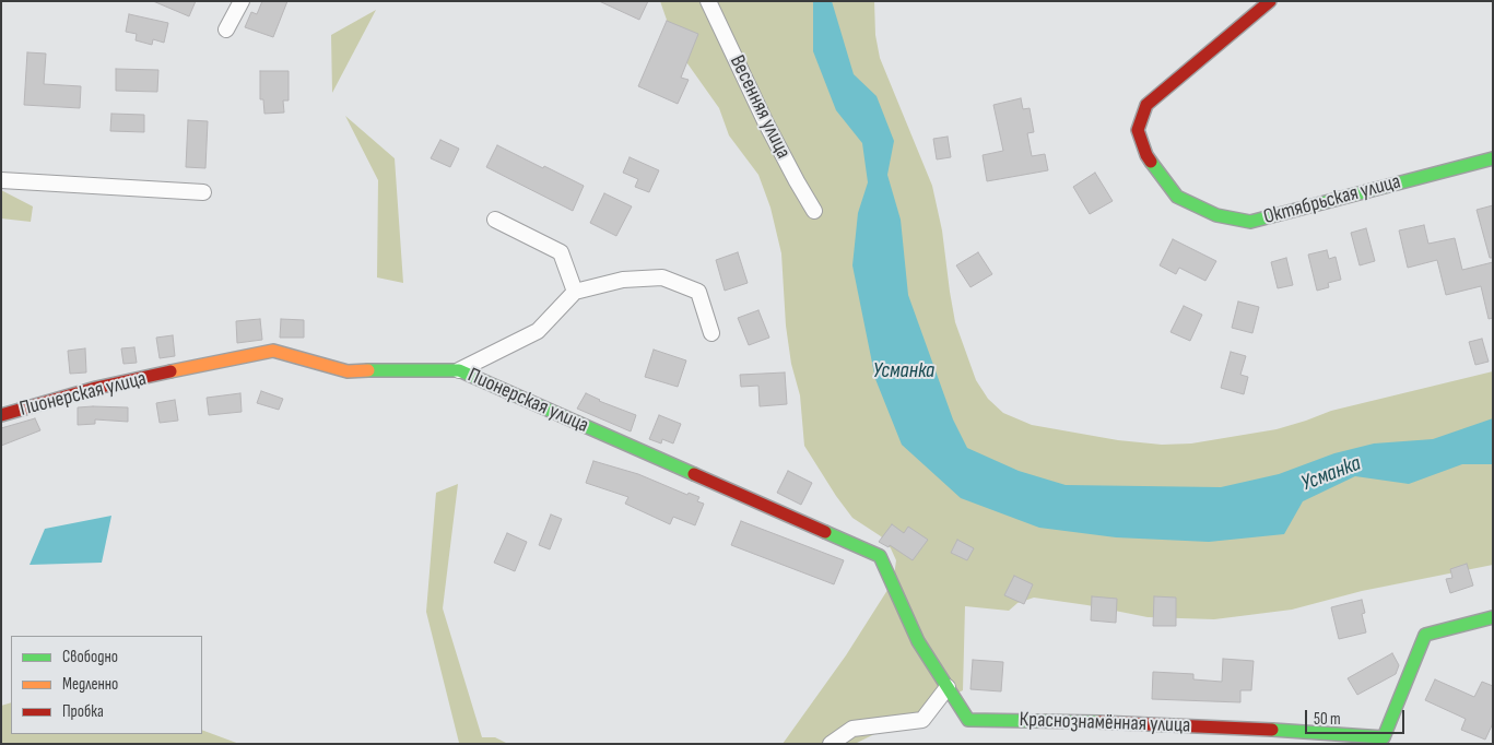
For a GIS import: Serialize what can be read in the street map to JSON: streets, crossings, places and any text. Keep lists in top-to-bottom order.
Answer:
{
  "streets": {
    "street": [
      "Весенняя улица",
      "Октябрьская улица",
      "Пионерская улица",
      "Краснознамённая улица"
    ]
  },
  "crossings": [
    ["Пионерская улица", "Краснознамённая улица"]
  ],
  "water": ["Усманка"],
  "legend": ["Свободно", "Медленно", "Пробка"],
  "scale_bar": "50 m"
}
